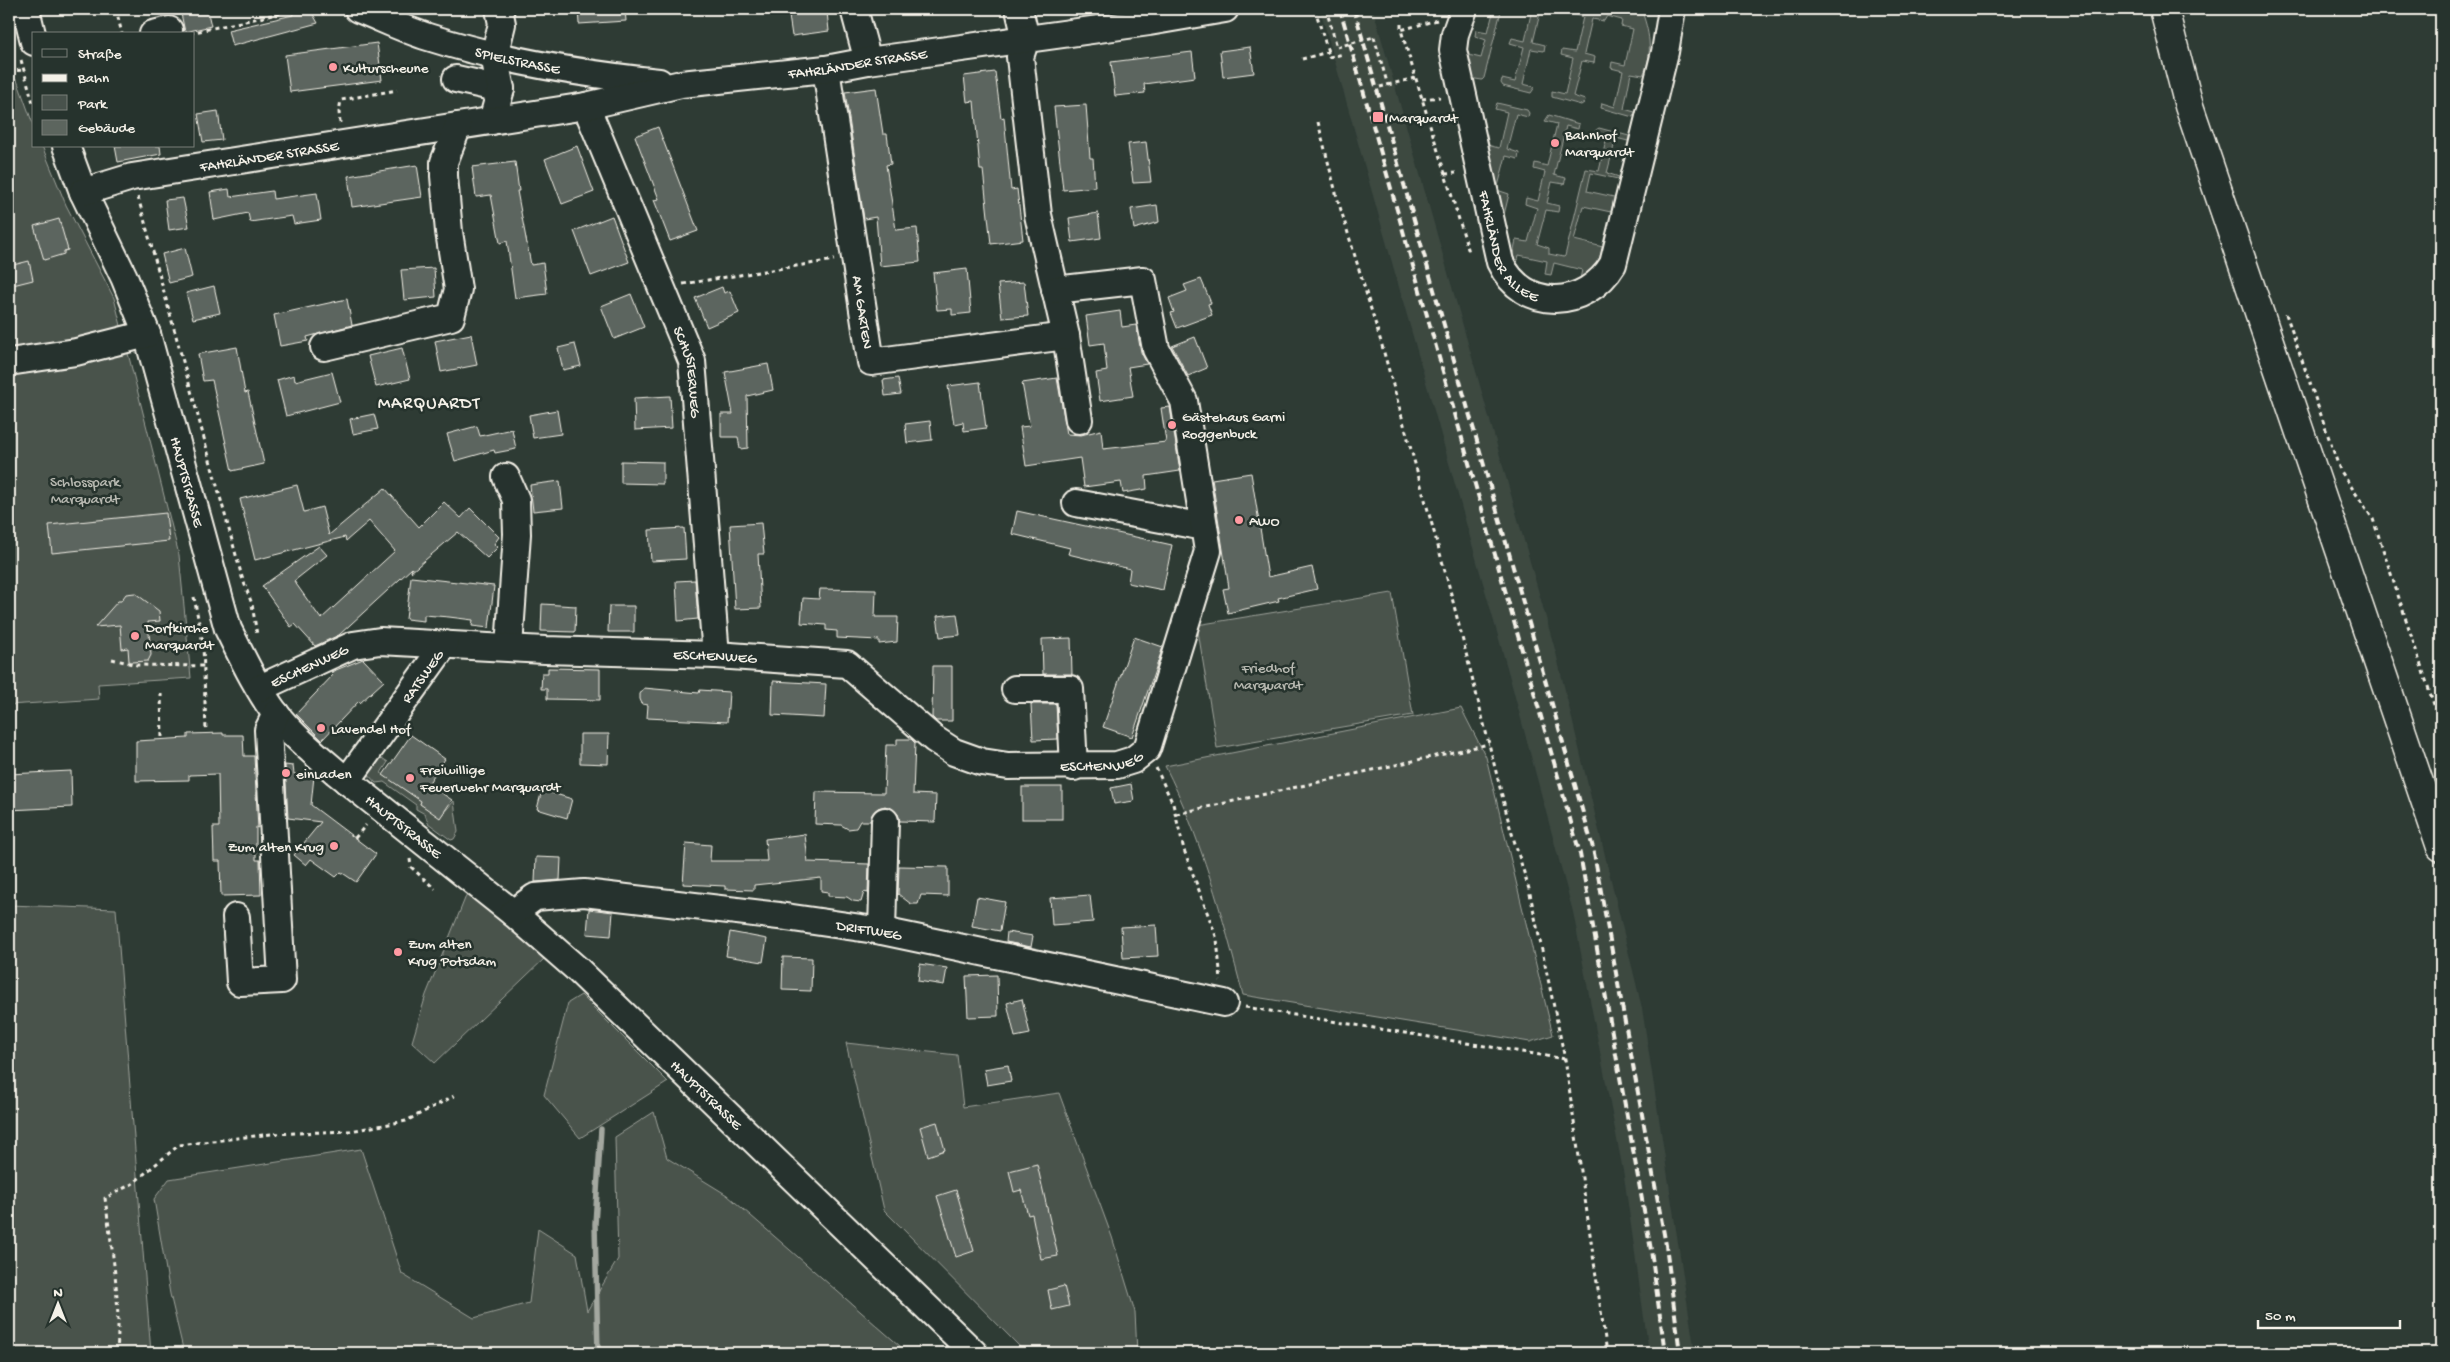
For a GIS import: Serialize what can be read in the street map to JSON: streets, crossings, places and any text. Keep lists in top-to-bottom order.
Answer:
{
  "streets": {
    "street": [
      "SPIELSTRASSE",
      "FAHRLÄNDER STRASSE",
      "FAHRLÄNDER ALLEE",
      "AM GARTEN",
      "SCHUSTERWEG",
      "HAUPTSTRASSE",
      "ESCHENWEG",
      "RATSWEG",
      "DRIFTWEG"
    ]
  },
  "crossings": [
    ["SPIELSTRASSE", "FAHRLÄNDER STRASSE"],
    ["FAHRLÄNDER STRASSE", "AM GARTEN"],
    ["FAHRLÄNDER STRASSE", "SCHUSTERWEG"],
    ["FAHRLÄNDER STRASSE", "HAUPTSTRASSE"],
    ["SCHUSTERWEG", "ESCHENWEG"],
    ["HAUPTSTRASSE", "ESCHENWEG"],
    ["HAUPTSTRASSE", "RATSWEG"],
    ["HAUPTSTRASSE", "DRIFTWEG"],
    ["ESCHENWEG", "RATSWEG"]
  ],
  "districts": ["MARQUARDT"],
  "parks": ["Schlosspark Marquardt", "Friedhof Marquardt"],
  "places": {
    "other": [
      "Kulturscheune",
      "Bahnhof Marquardt",
      "Gästehaus Garni Roggenbuck",
      "AWO",
      "Dorfkirche Marquardt",
      "Lavendel Hof",
      "einLaden",
      "Freiwillige Feuerwehr Marquardt",
      "Zum alten Krug",
      "Zum alten Krug Potsdam"
    ],
    "transit": ["Marquardt"]
  },
  "legend": [
    "Straße",
    "Bahn",
    "Park",
    "Gebäude"
  ],
  "scale_bar": "50 m",
  "north": "top"
}
